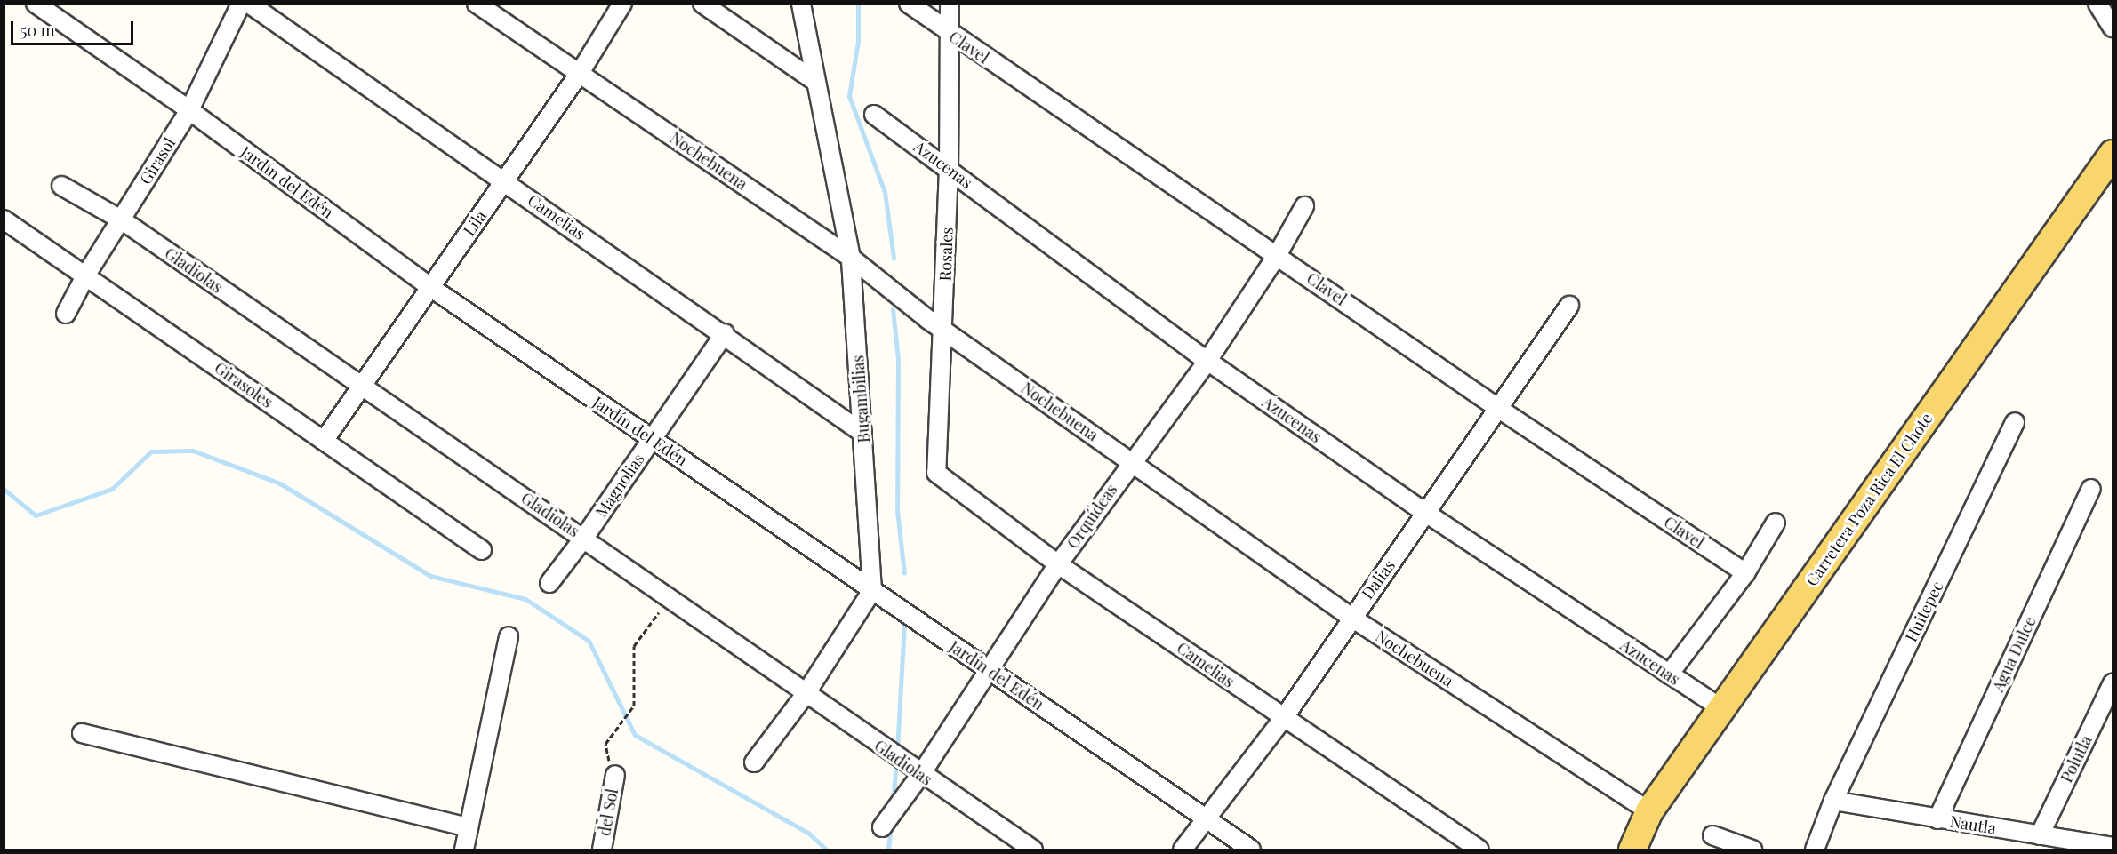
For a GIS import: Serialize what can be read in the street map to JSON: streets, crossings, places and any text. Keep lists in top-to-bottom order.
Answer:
{
  "streets": {
    "main road": ["Carretera Poza Rica El Chote"],
    "street": [
      "Clavel",
      "Girasol",
      "Nochebuena",
      "Azucenas",
      "Jardín del Edén",
      "Camelias",
      "Lila",
      "Rosales",
      "Gladiolas",
      "Girasoles",
      "Bugambilias",
      "Magnolias",
      "Orquídeas",
      "Dalias",
      "Huitepec",
      "Agua Dulce",
      "Polutla",
      "del Sol",
      "Nautla"
    ]
  },
  "crossings": [
    ["Clavel", "Rosales"],
    ["Clavel", "Orquídeas"],
    ["Clavel", "Dalias"],
    ["Girasol", "Jardín del Edén"],
    ["Girasol", "Gladiolas"],
    ["Girasol", "Girasoles"],
    ["Nochebuena", "Lila"],
    ["Nochebuena", "Rosales"],
    ["Nochebuena", "Bugambilias"],
    ["Nochebuena", "Carretera Poza Rica El Chote"],
    ["Nochebuena", "Orquídeas"],
    ["Nochebuena", "Dalias"],
    ["Azucenas", "Rosales"],
    ["Azucenas", "Carretera Poza Rica El Chote"],
    ["Azucenas", "Orquídeas"],
    ["Azucenas", "Dalias"],
    ["Jardín del Edén", "Lila"],
    ["Jardín del Edén", "Bugambilias"],
    ["Jardín del Edén", "Magnolias"],
    ["Jardín del Edén", "Orquídeas"],
    ["Jardín del Edén", "Dalias"],
    ["Camelias", "Lila"],
    ["Camelias", "Rosales"],
    ["Camelias", "Bugambilias"],
    ["Camelias", "Magnolias"],
    ["Camelias", "Orquídeas"],
    ["Camelias", "Dalias"],
    ["Lila", "Gladiolas"],
    ["Lila", "Girasoles"],
    ["Gladiolas", "Magnolias"],
    ["Gladiolas", "Orquídeas"],
    ["Huitepec", "Nautla"],
    ["Agua Dulce", "Nautla"],
    ["Polutla", "Nautla"]
  ],
  "scale_bar": "50 m"
}
